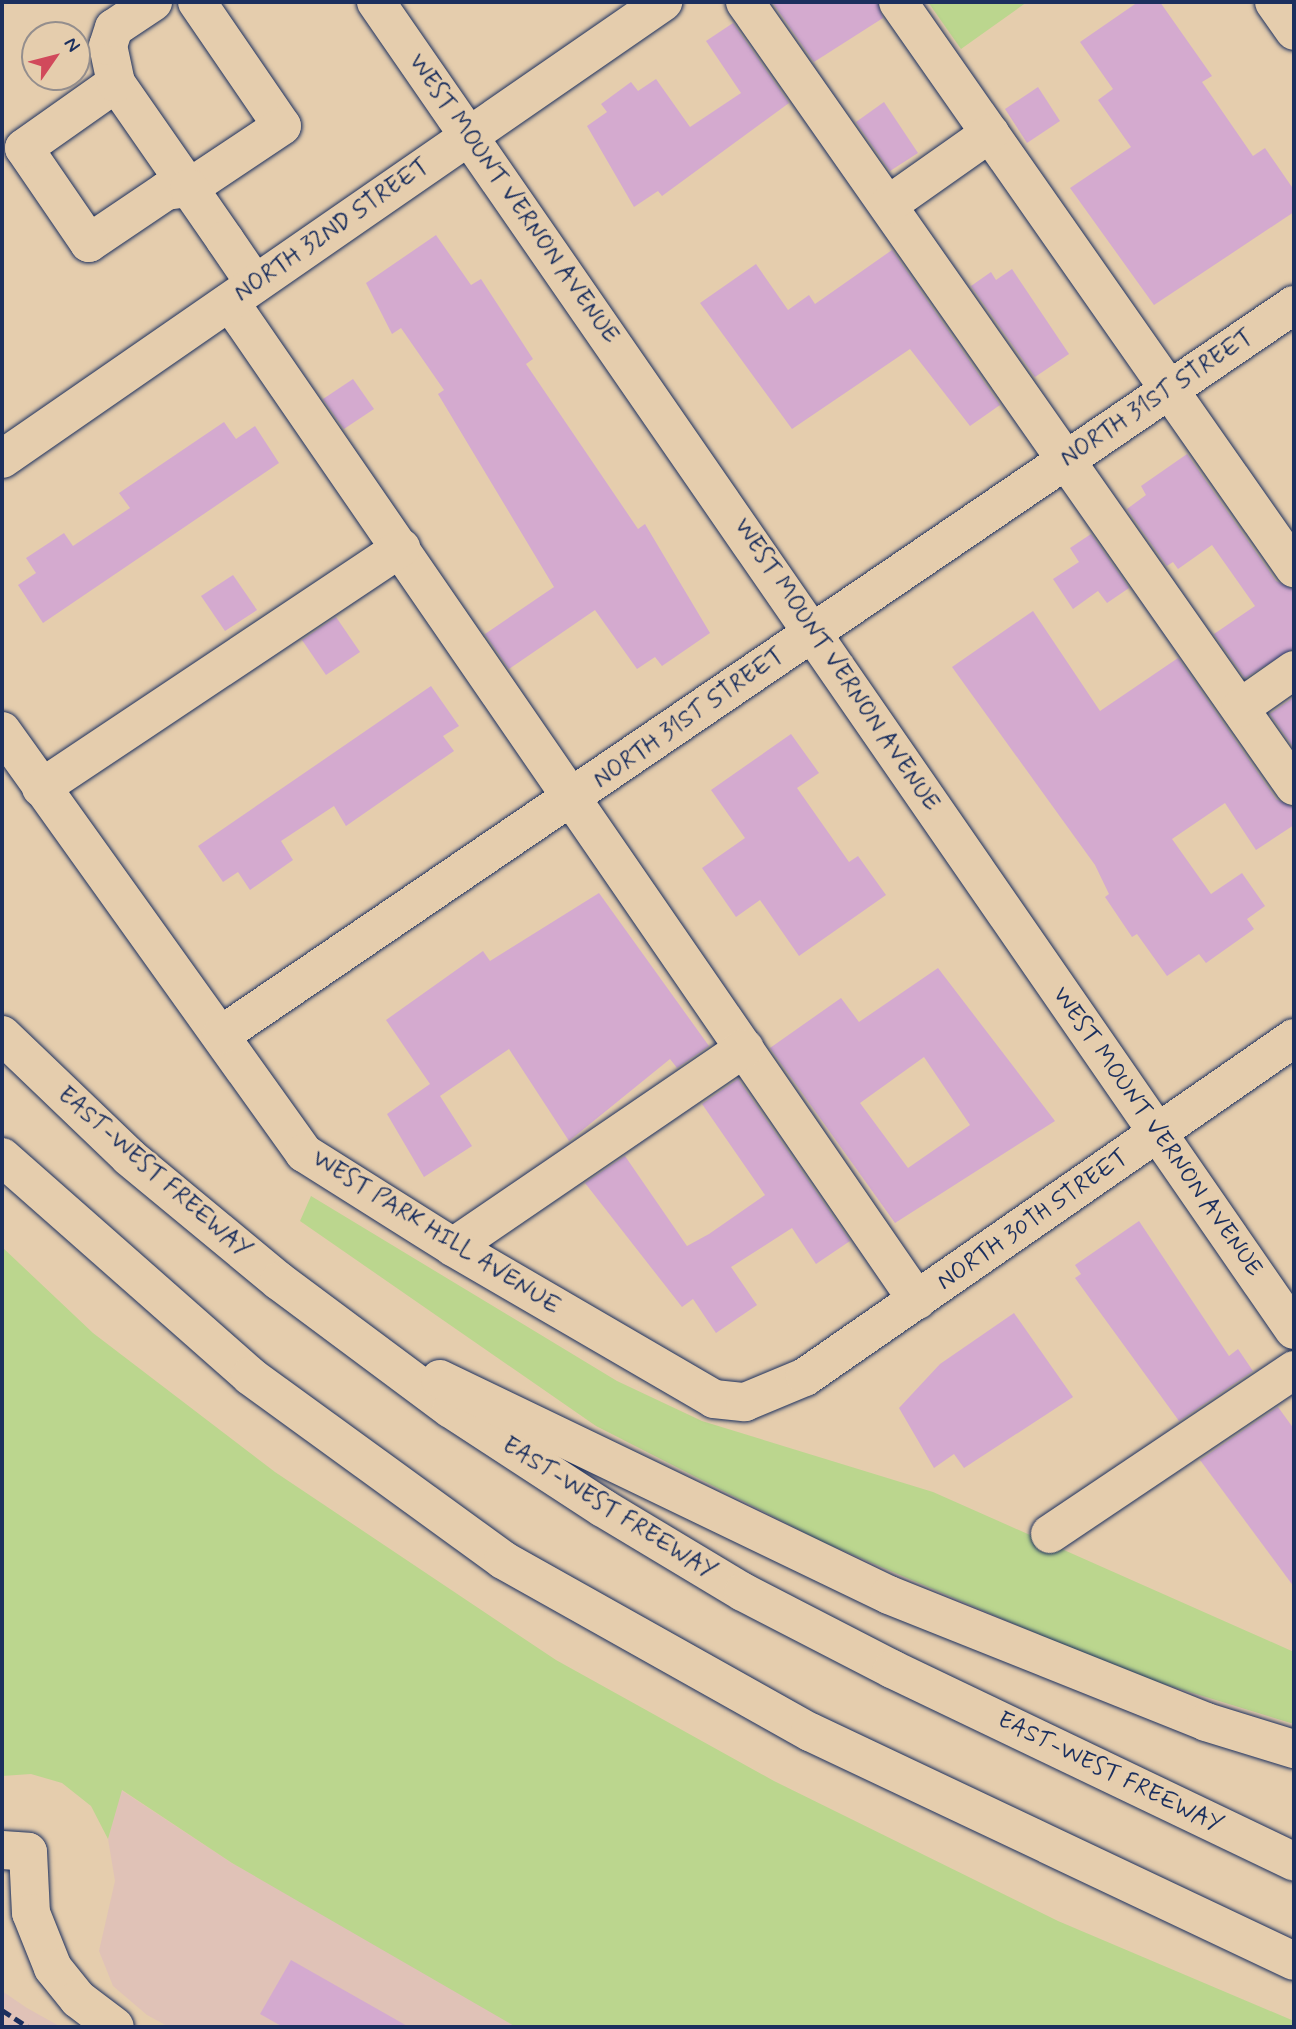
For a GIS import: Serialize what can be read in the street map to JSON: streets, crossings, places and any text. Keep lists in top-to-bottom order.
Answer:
{
  "streets": {
    "main road": [
      "WEST MOUNT VERNON AVENUE",
      "NORTH 32ND STREET",
      "NORTH 31ST STREET",
      "EAST-WEST FREEWAY",
      "NORTH 30TH STREET",
      "WEST PARK HILL AVENUE"
    ]
  },
  "crossings": [
    ["WEST MOUNT VERNON AVENUE", "NORTH 32ND STREET"],
    ["WEST MOUNT VERNON AVENUE", "NORTH 31ST STREET"],
    ["WEST MOUNT VERNON AVENUE", "NORTH 30TH STREET"],
    ["NORTH 31ST STREET", "WEST PARK HILL AVENUE"],
    ["NORTH 30TH STREET", "WEST PARK HILL AVENUE"]
  ],
  "north": "top right"
}
